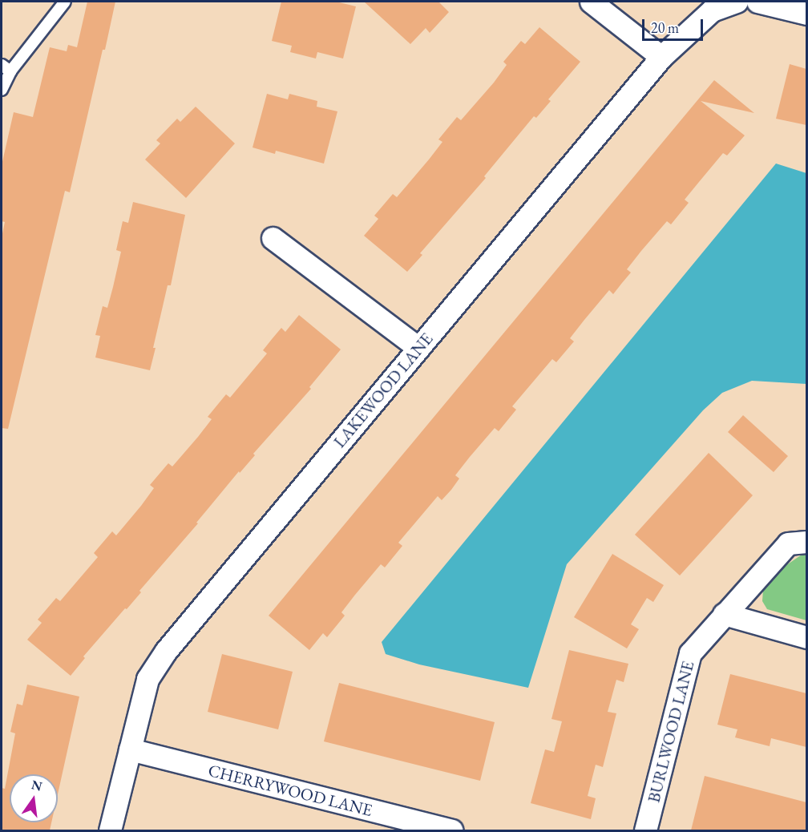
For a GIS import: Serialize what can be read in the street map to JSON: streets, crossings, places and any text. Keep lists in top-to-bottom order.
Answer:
{
  "streets": {
    "street": ["LAKEWOOD LANE", "BURLWOOD LANE", "CHERRYWOOD LANE"]
  },
  "crossings": [
    ["LAKEWOOD LANE", "CHERRYWOOD LANE"]
  ],
  "scale_bar": "20 m",
  "north": "top"
}
